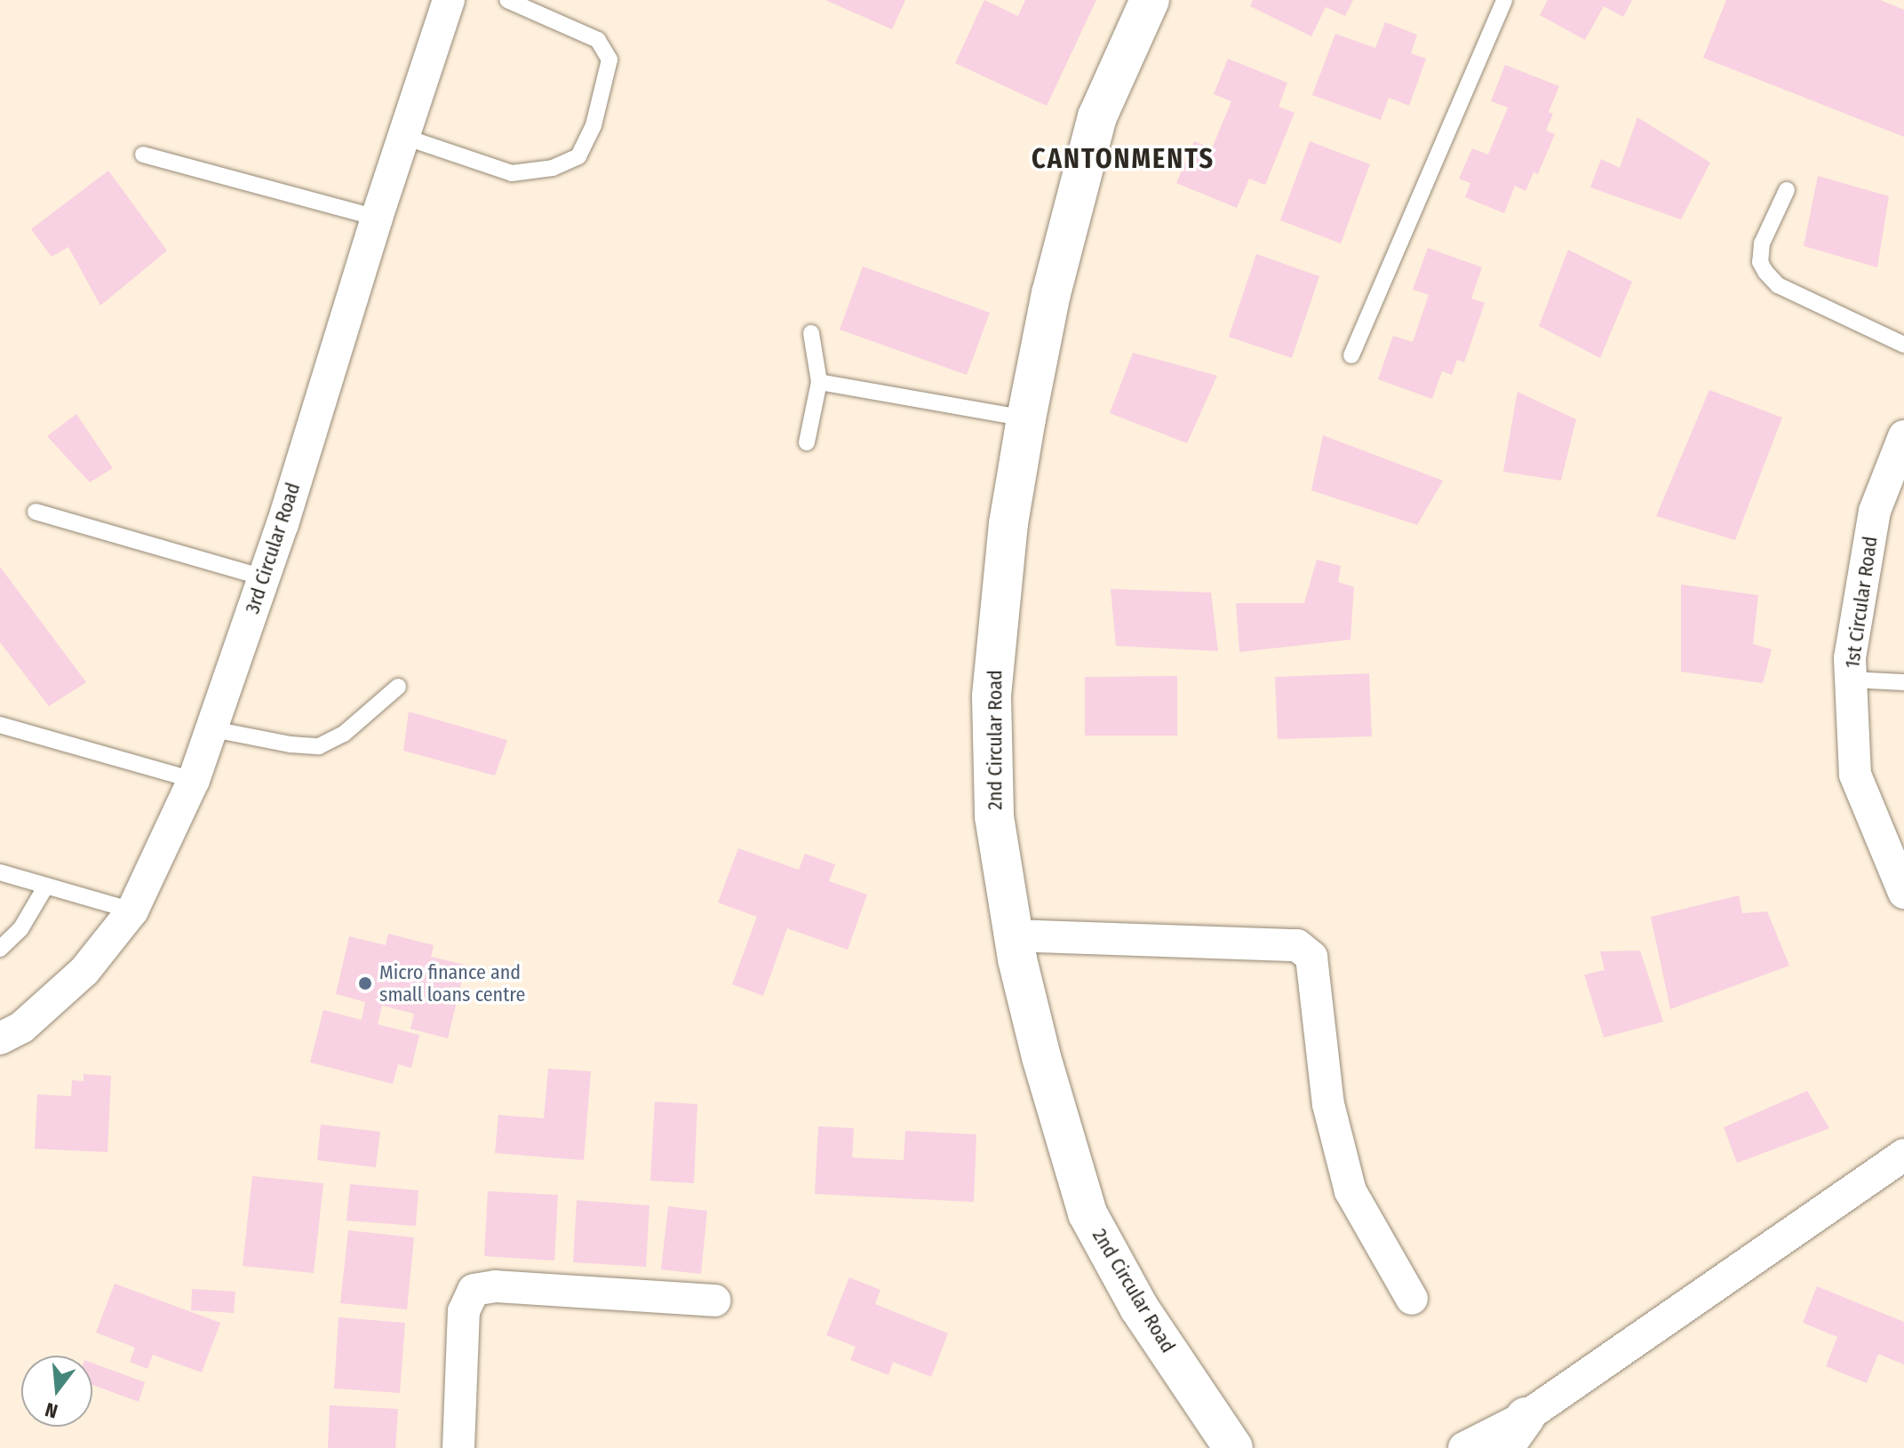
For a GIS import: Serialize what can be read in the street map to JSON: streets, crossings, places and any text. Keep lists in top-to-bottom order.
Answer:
{
  "streets": {
    "street": ["3rd Circular Road", "1st Circular Road", "2nd Circular Road"]
  },
  "districts": ["CANTONMENTS"],
  "places": ["Micro finance and small loans centre"],
  "north": "bottom"
}
